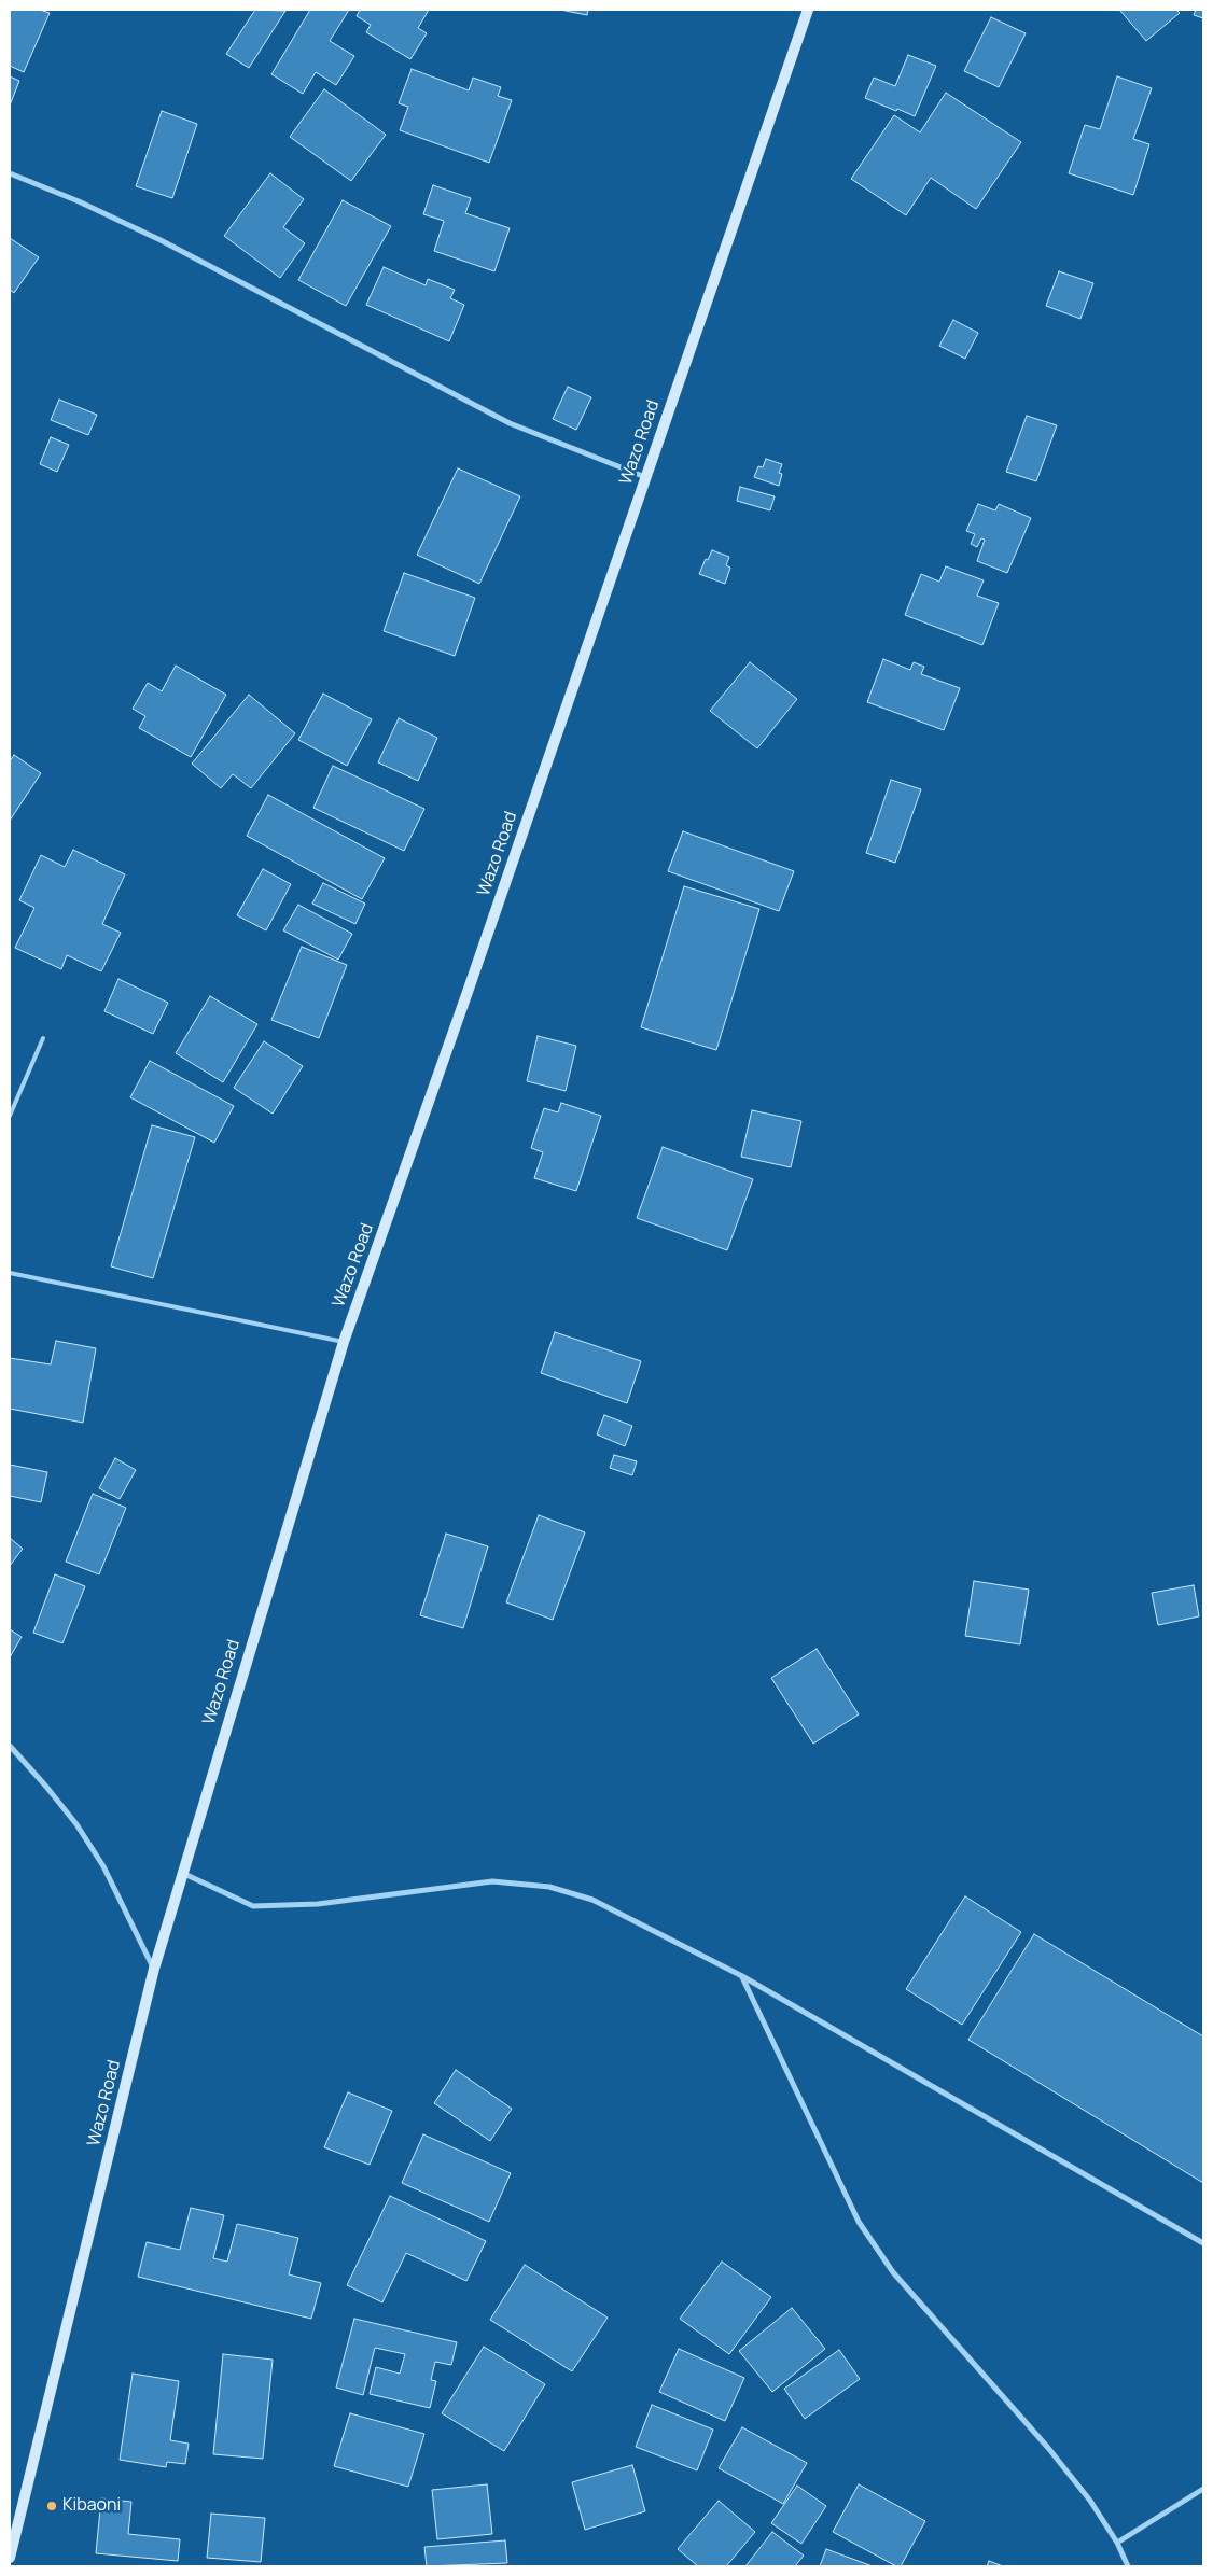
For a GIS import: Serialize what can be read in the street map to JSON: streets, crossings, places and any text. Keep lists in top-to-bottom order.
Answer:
{
  "streets": {
    "main road": ["Wazo Road"]
  },
  "places": ["Kibaoni"]
}
